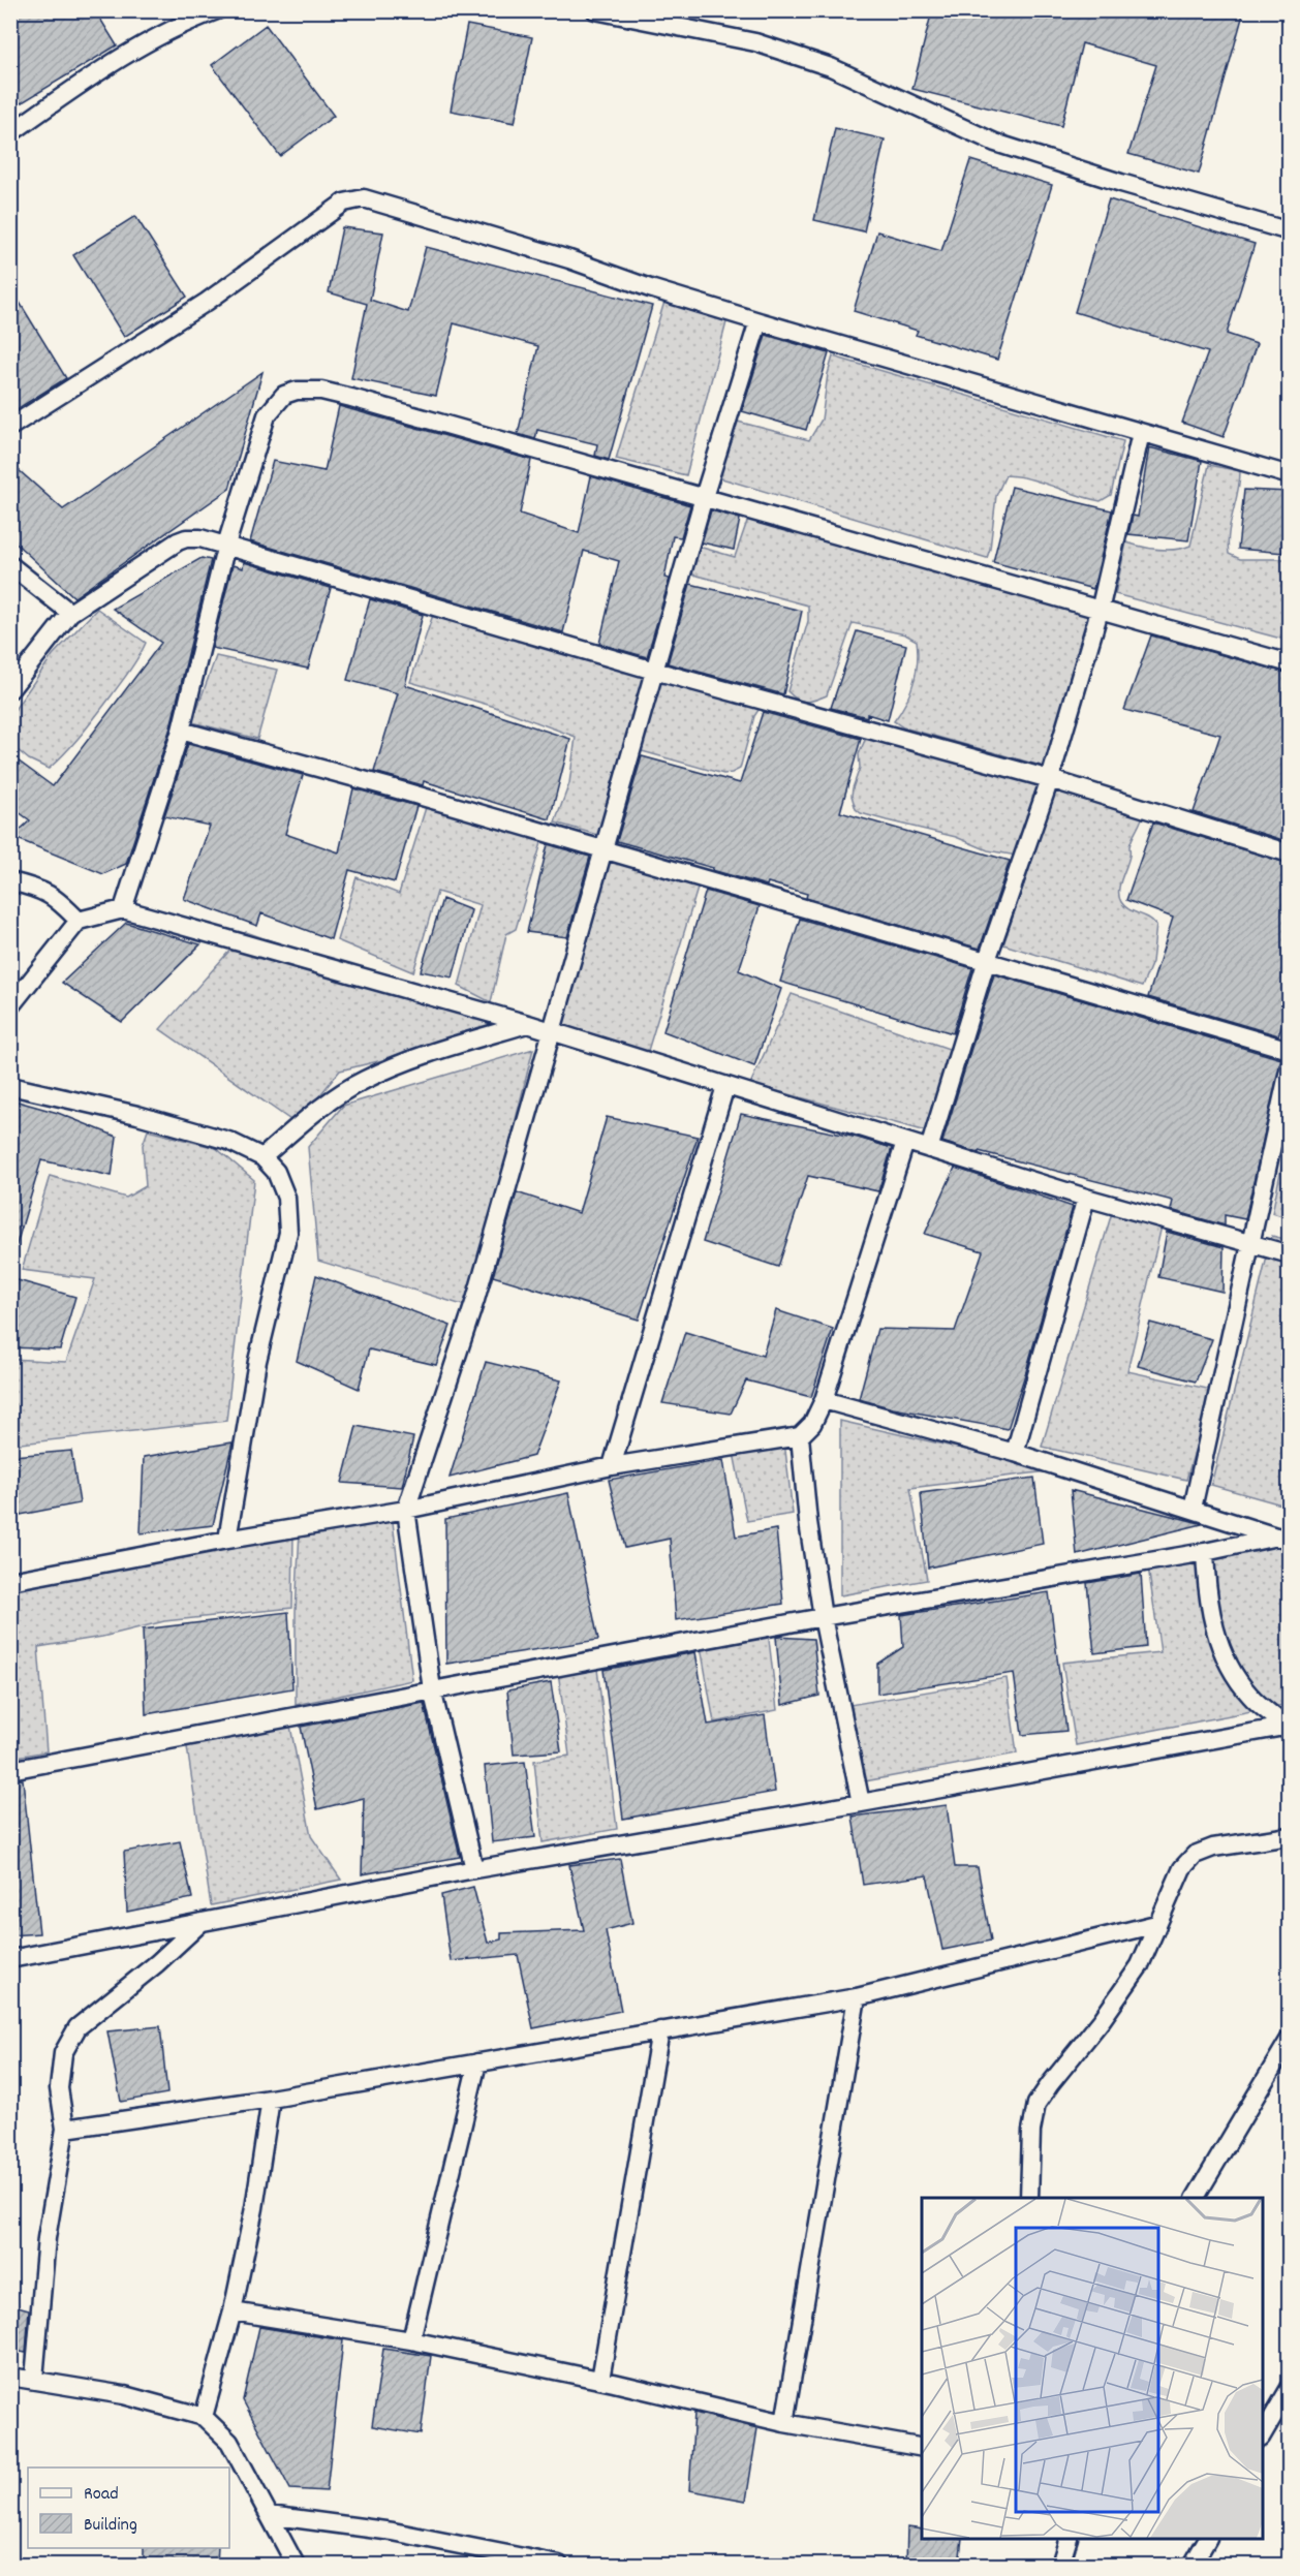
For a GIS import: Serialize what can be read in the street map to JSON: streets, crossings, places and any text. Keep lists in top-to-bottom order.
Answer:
{
  "legend": ["Road", "Building"]
}
